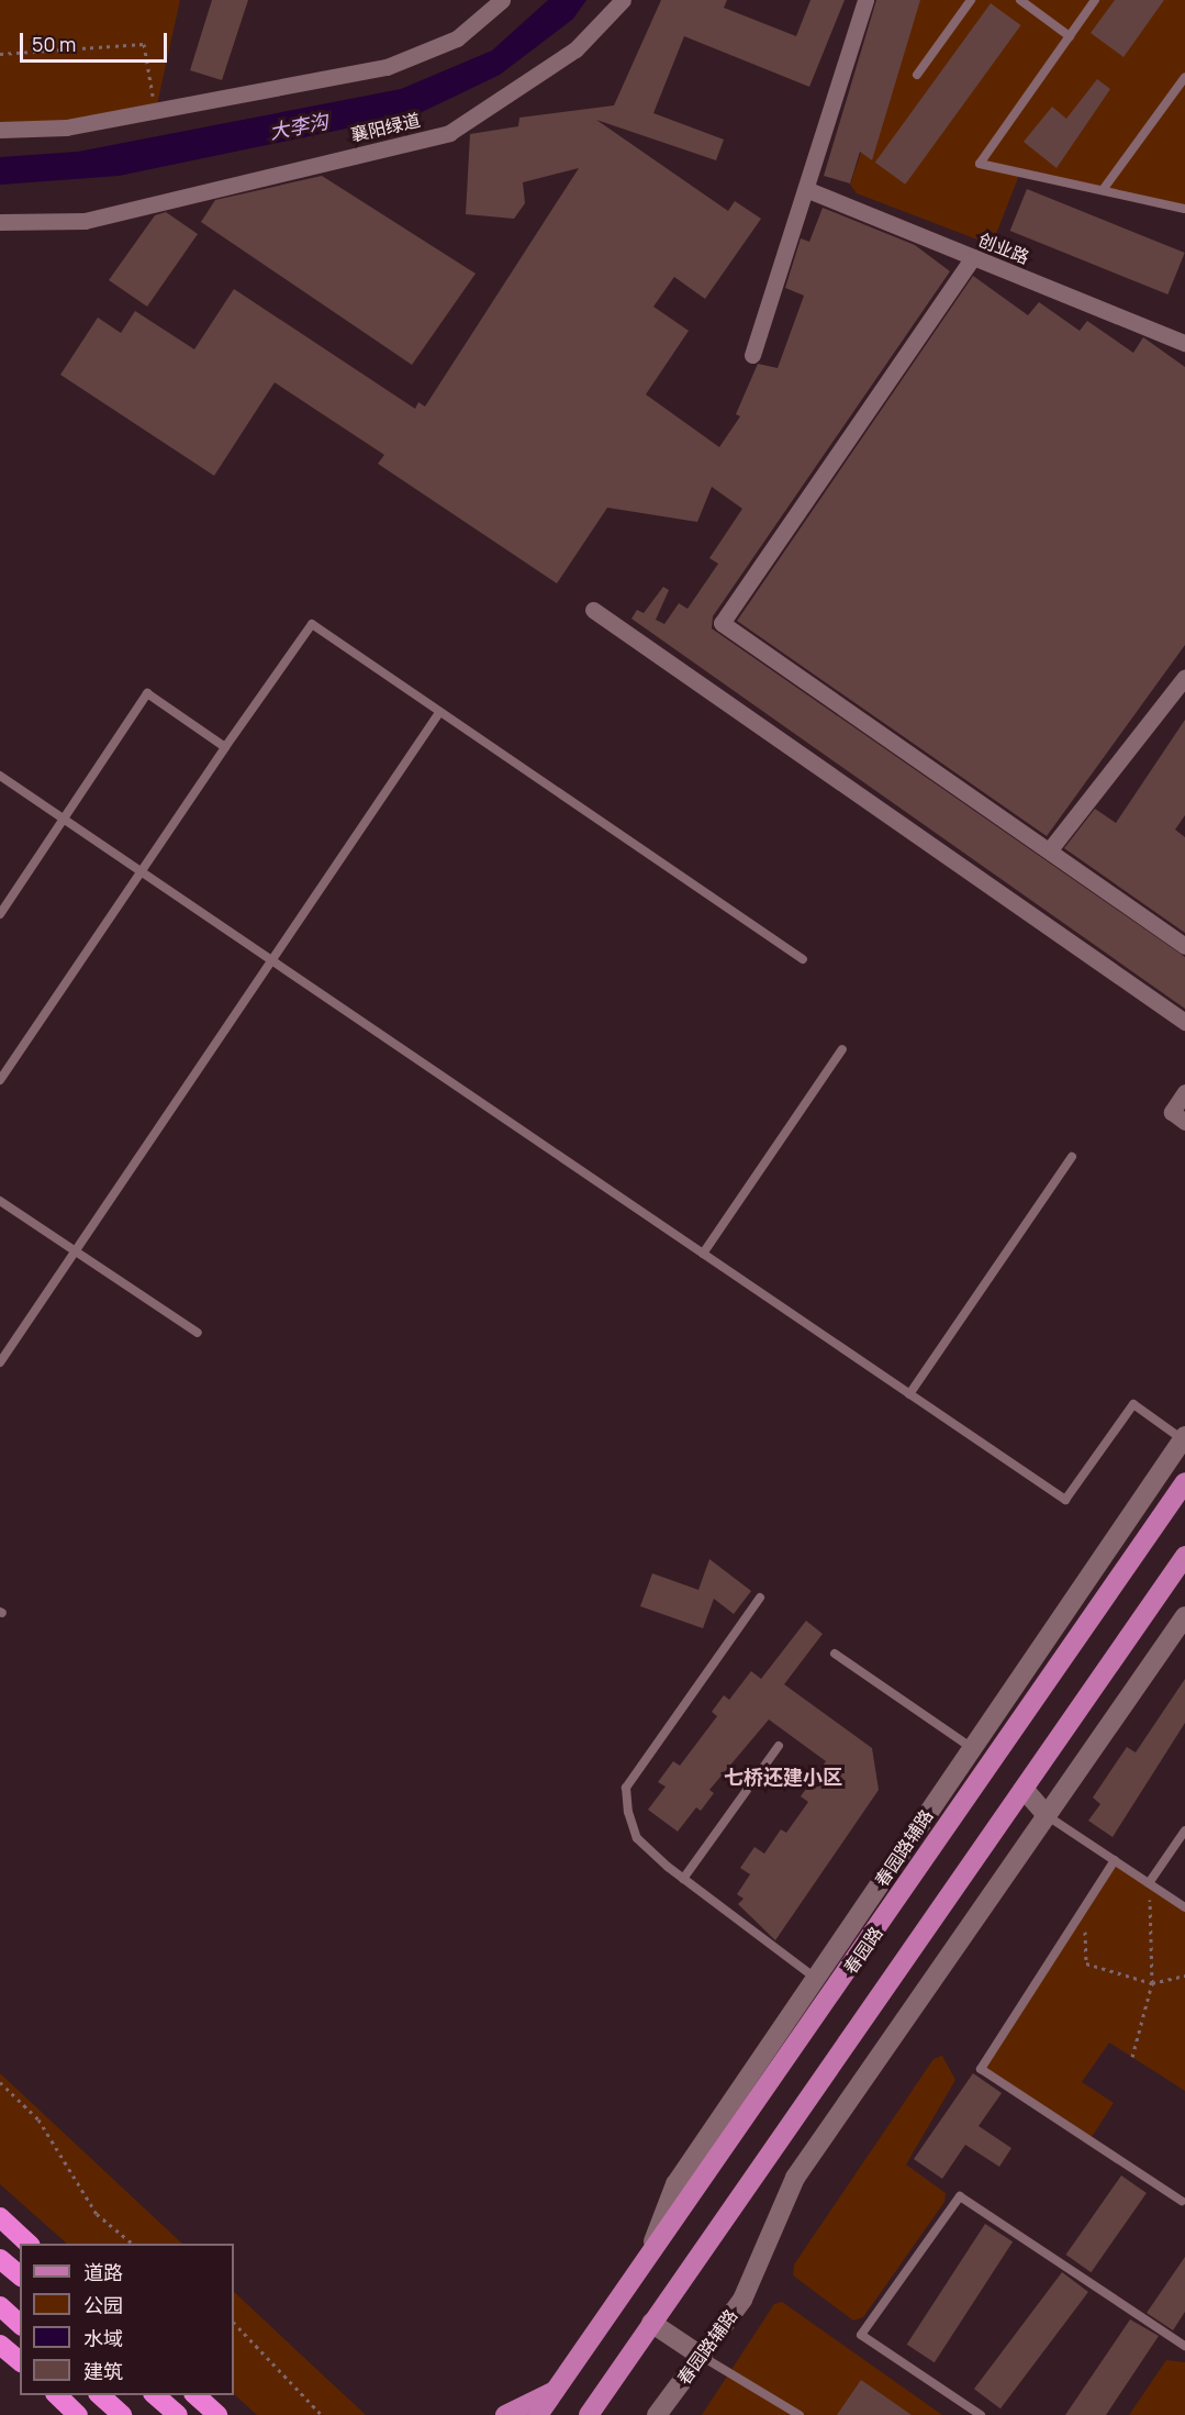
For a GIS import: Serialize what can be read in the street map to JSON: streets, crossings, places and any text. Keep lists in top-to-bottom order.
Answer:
{
  "streets": {
    "main road": ["春园路"],
    "street": ["襄阳绿道", "创业路", "春园路辅路"]
  },
  "crossings": [
    ["春园路辅路", "春园路"]
  ],
  "districts": ["七桥还建小区"],
  "water": ["大李沟"],
  "legend": [
    "道路",
    "公园",
    "水域",
    "建筑"
  ],
  "scale_bar": "50 m"
}
